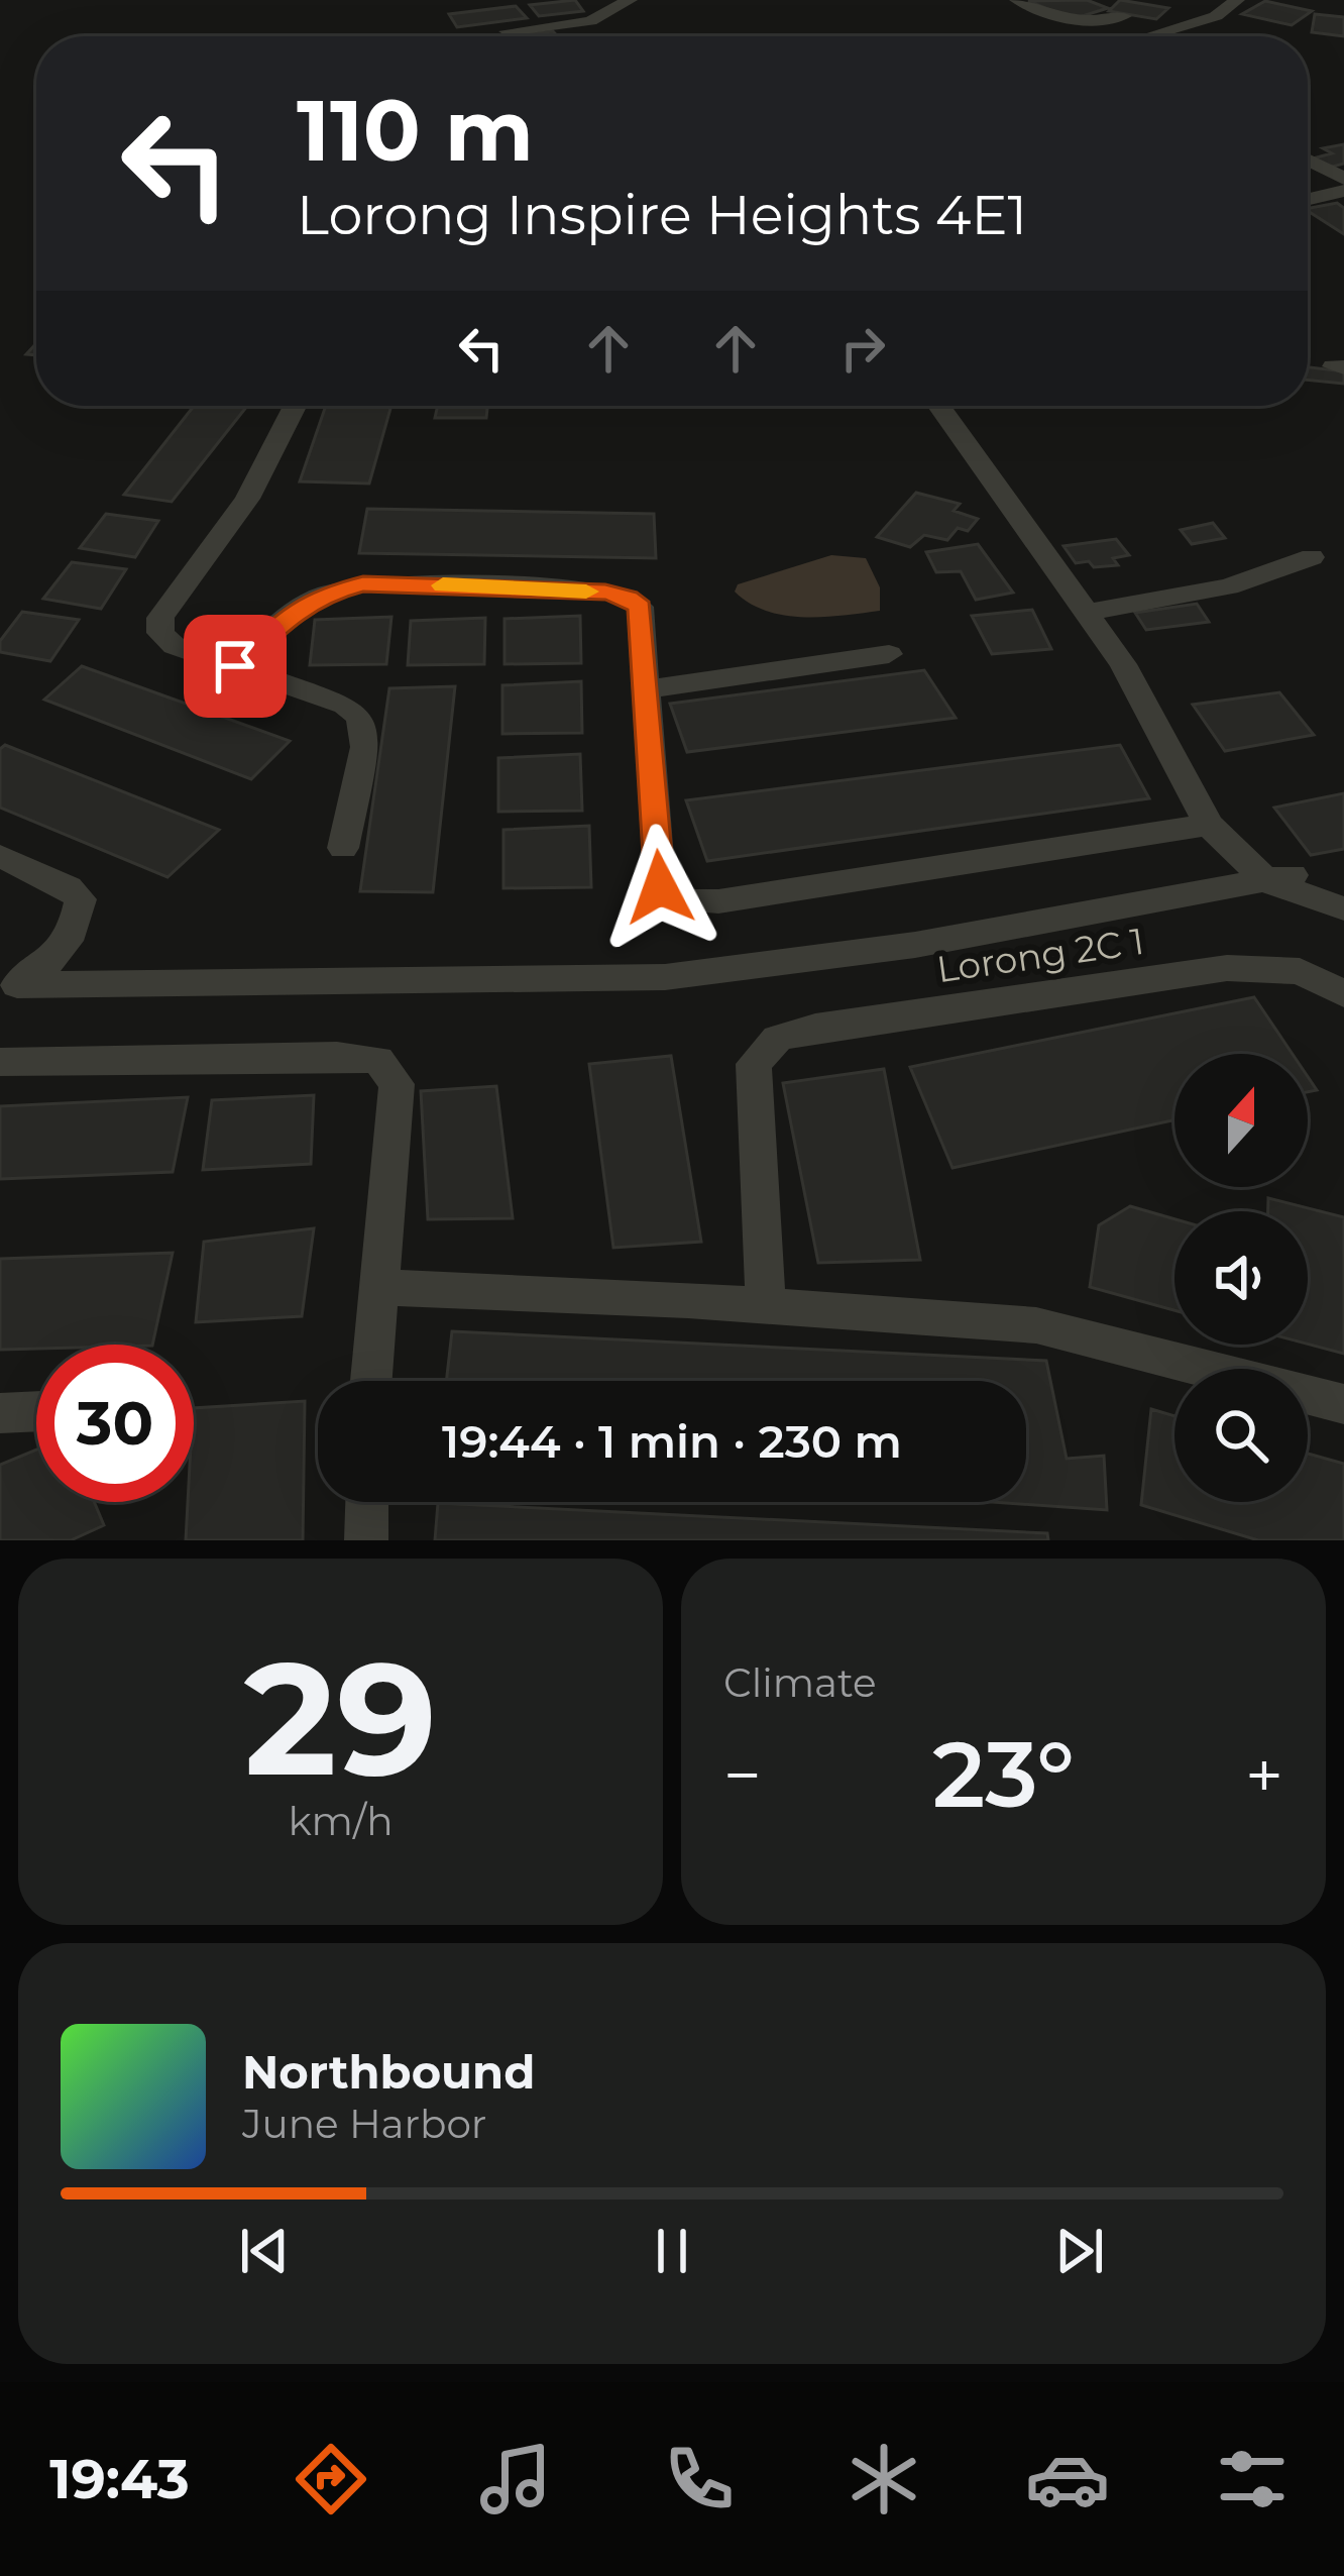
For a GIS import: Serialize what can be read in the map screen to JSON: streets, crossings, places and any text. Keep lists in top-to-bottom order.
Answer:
{
  "streets": {
    "street": ["Lorong 2C 1"]
  },
  "north": "top",
  "page": {
    "turn": ["110 m", "Lorong Inspire Heights 4E1"],
    "limit": "30",
    "trip": "19:44 · 1 min · 230 m",
    "tile": [
      ["29", "km/h"],
      "Climate"
    ],
    "heat": ["−", "23°", "+"],
    "song": ["Northbound", "June Harbor"],
    "tabs": "19:43"
  }
}
